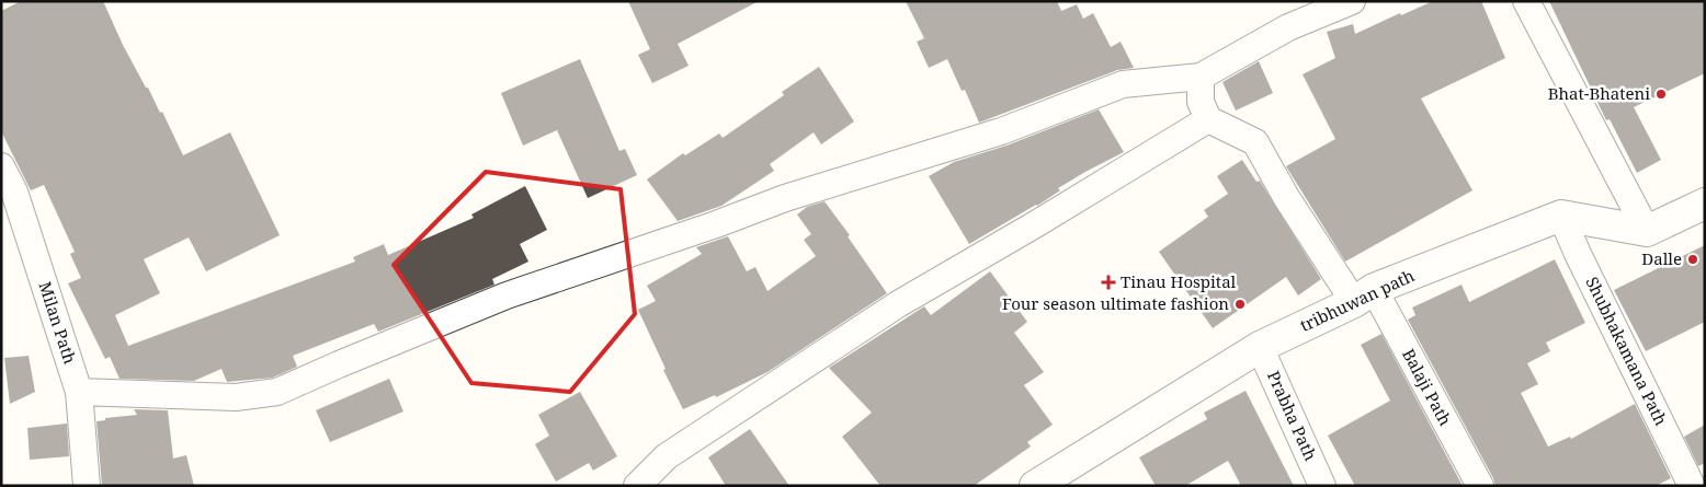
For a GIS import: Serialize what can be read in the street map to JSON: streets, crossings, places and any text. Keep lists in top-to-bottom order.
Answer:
{
  "streets": {
    "street": [
      "tribhuwan path",
      "Milan Path",
      "Shubhakamana Path",
      "Balaji Path",
      "Prabha Path"
    ]
  },
  "crossings": [
    ["tribhuwan path", "Shubhakamana Path"],
    ["tribhuwan path", "Balaji Path"],
    ["tribhuwan path", "Prabha Path"]
  ],
  "places": {
    "other": ["Bhat-Bhateni", "Dalle", "Four season ultimate fashion"],
    "health": ["Tinau Hospital"]
  }
}
